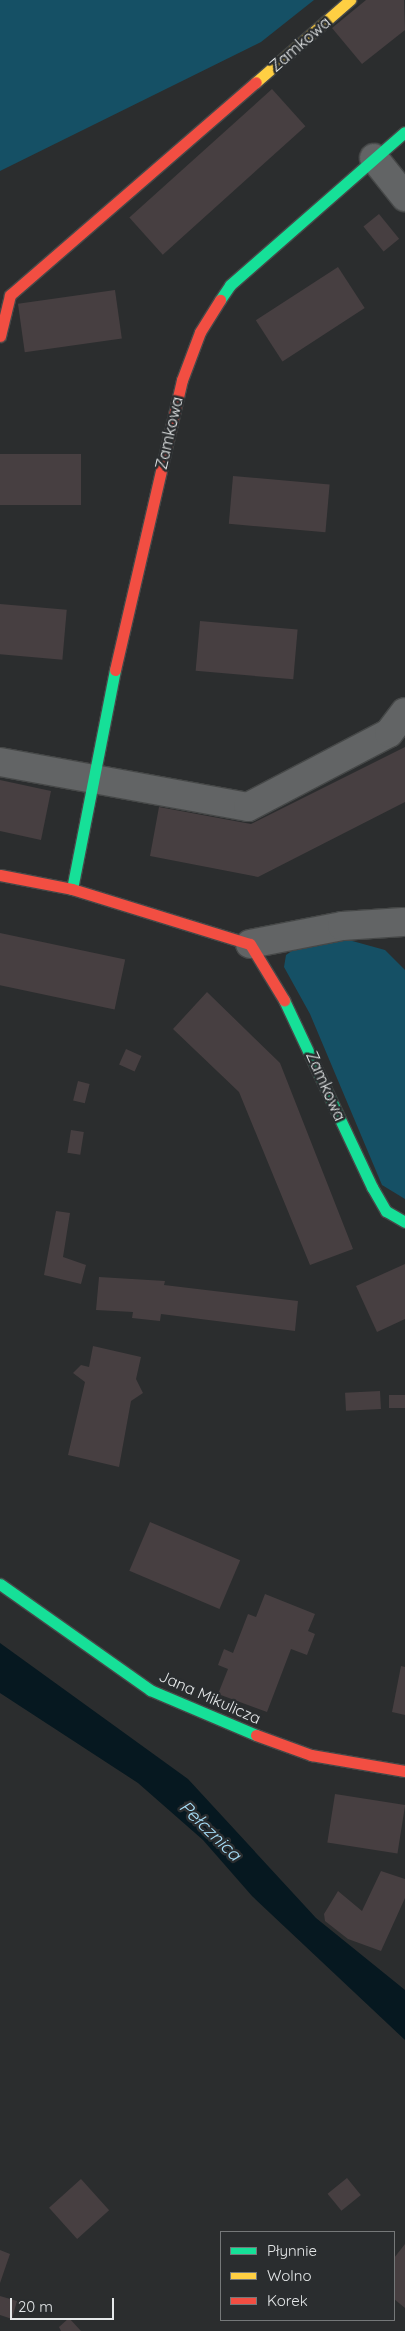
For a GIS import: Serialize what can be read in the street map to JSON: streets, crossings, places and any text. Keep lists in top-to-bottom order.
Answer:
{
  "streets": {
    "street": ["Zamkowa", "Jana Mikulicza"]
  },
  "water": ["Pełcznica"],
  "legend": ["Płynnie", "Wolno", "Korek"],
  "scale_bar": "20 m"
}
